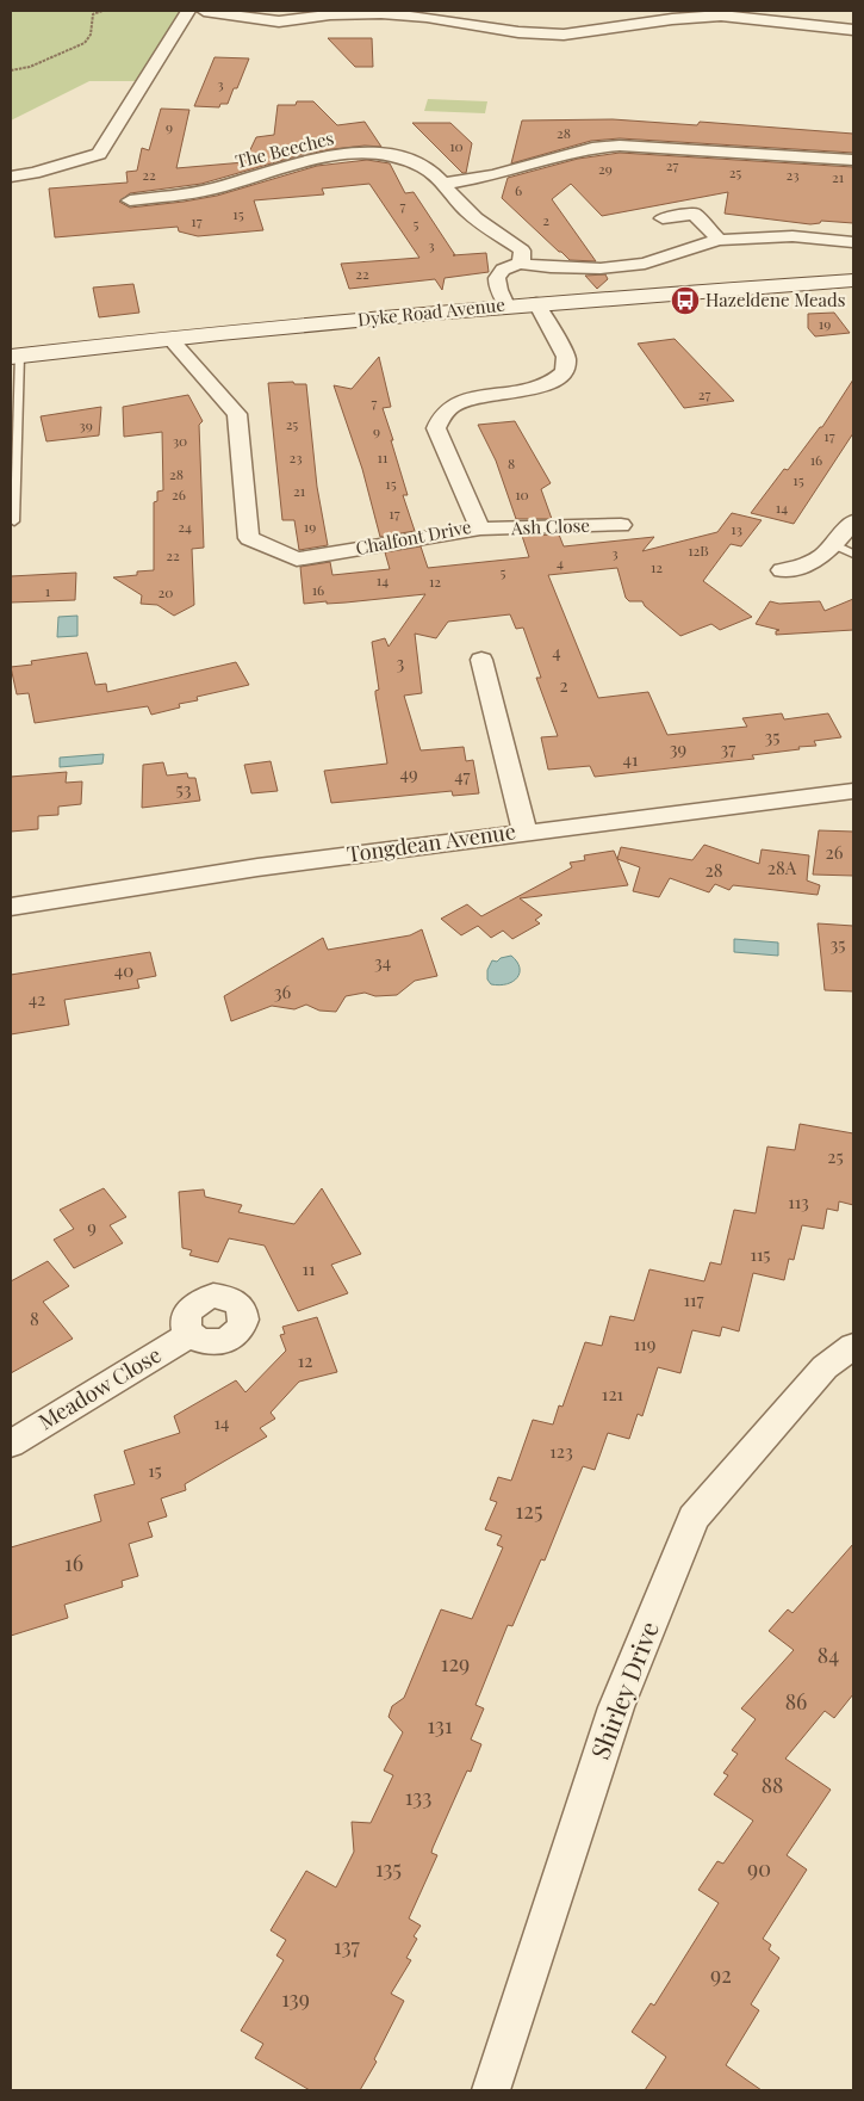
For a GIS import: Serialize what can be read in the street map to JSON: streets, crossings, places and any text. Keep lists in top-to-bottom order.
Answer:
{
  "streets": {
    "street": [
      "The Beeches",
      "Dyke Road Avenue",
      "Ash Close",
      "Chalfont Drive",
      "Tongdean Avenue",
      "Meadow Close",
      "Shirley Drive"
    ]
  },
  "crossings": [
    ["Dyke Road Avenue", "Chalfont Drive"],
    ["Ash Close", "Chalfont Drive"]
  ],
  "places": {
    "bus stop": ["Hazeldene Meads"]
  },
  "house_numbers": [
    "3",
    "9",
    "28",
    "10",
    "27",
    "29",
    "25",
    "22",
    "23",
    "21",
    "6",
    "7",
    "15",
    "2",
    "17",
    "5",
    "3",
    "22",
    "19",
    "27",
    "7",
    "25",
    "39",
    "9",
    "17",
    "30",
    "23",
    "11",
    "16",
    "8",
    "28",
    "15",
    "15",
    "21",
    "26",
    "10",
    "14",
    "17",
    "24",
    "19",
    "13",
    "12B",
    "3",
    "22",
    "4",
    "12",
    "5",
    "14",
    "12",
    "16",
    "1",
    "20",
    "4",
    "3",
    "2",
    "35",
    "39",
    "37",
    "41",
    "49",
    "47",
    "53",
    "26",
    "28A",
    "28",
    "35",
    "34",
    "40",
    "36",
    "42",
    "25",
    "113",
    "9",
    "115",
    "11",
    "117",
    "8",
    "119",
    "12",
    "121",
    "14",
    "123",
    "15",
    "125",
    "16",
    "84",
    "129",
    "86",
    "131",
    "88",
    "133",
    "135",
    "90",
    "137",
    "92",
    "139"
  ]
}
